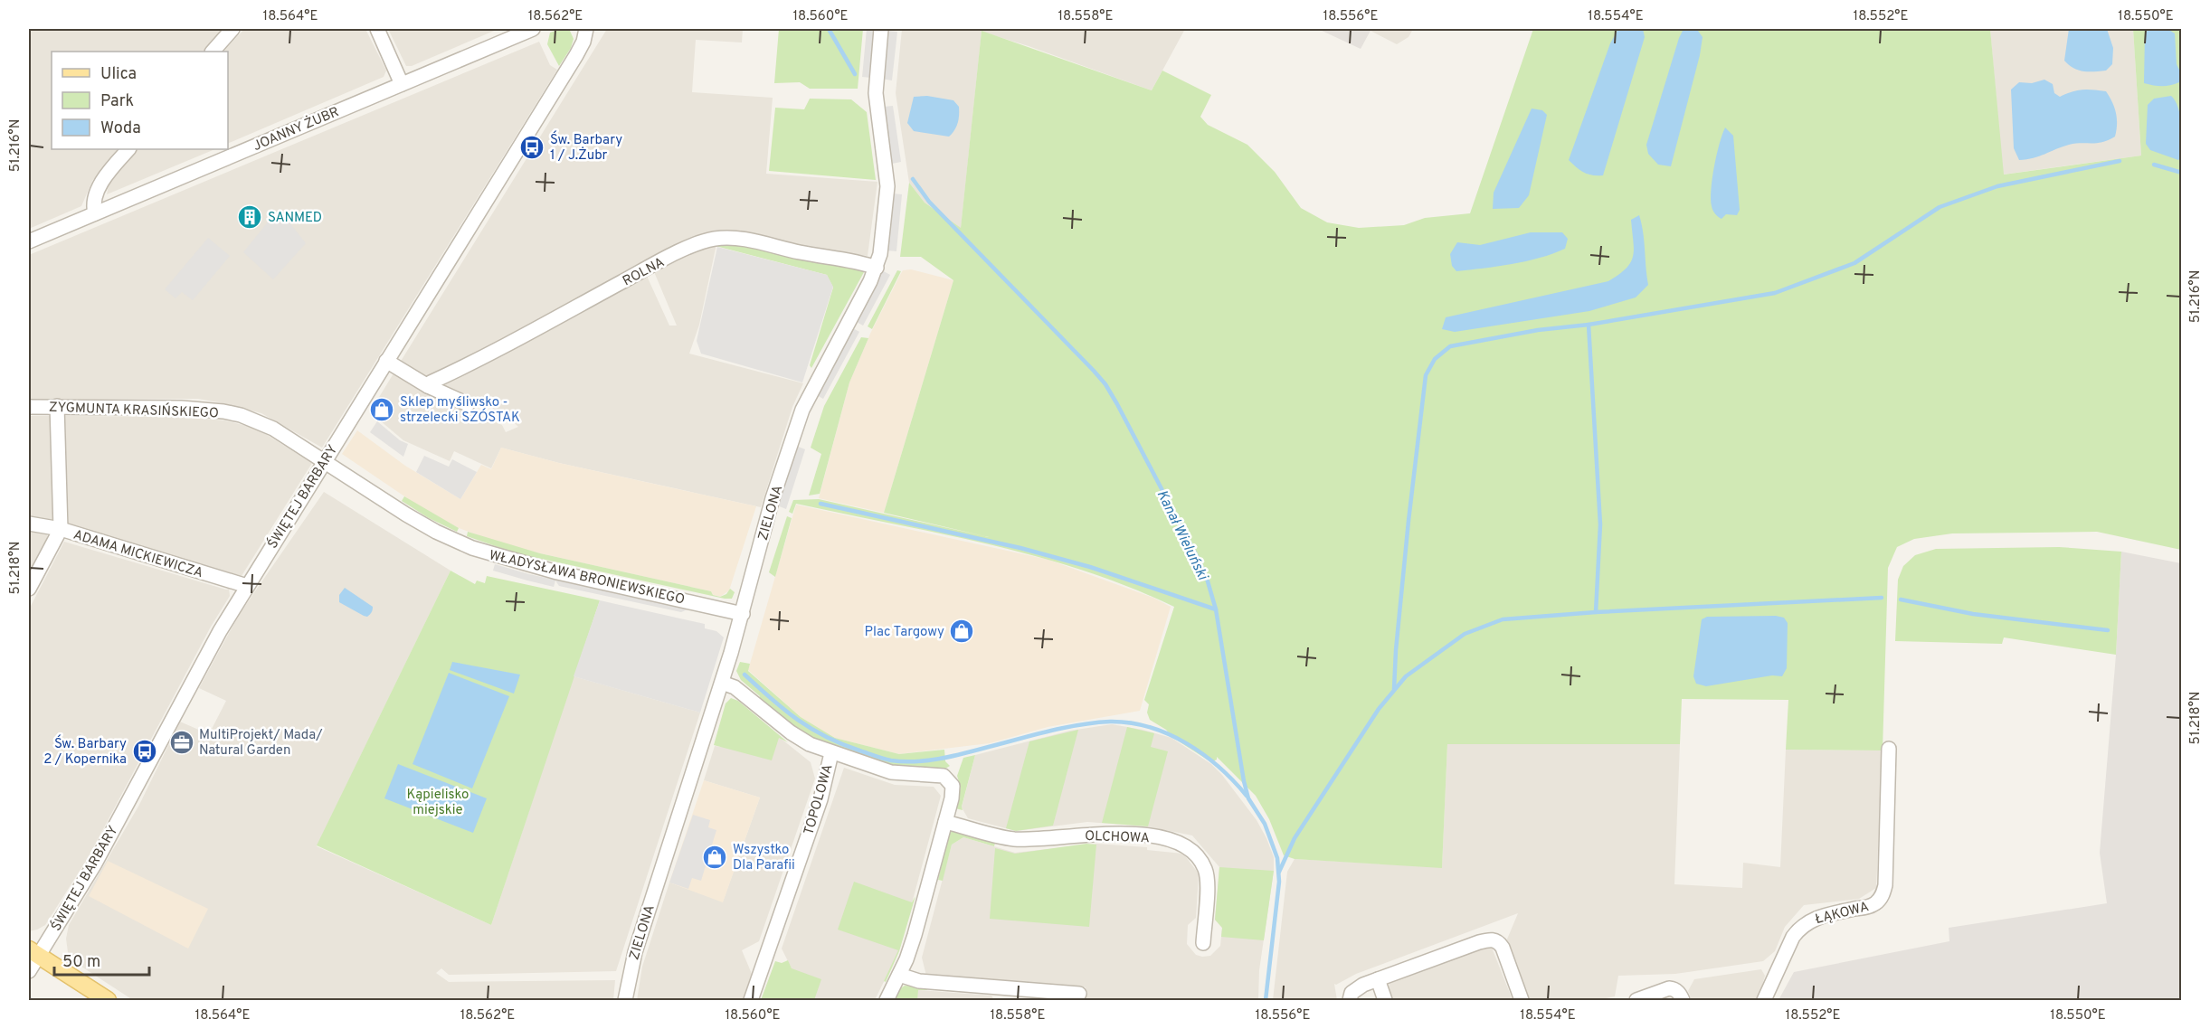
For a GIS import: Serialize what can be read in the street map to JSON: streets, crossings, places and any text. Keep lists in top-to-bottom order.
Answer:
{
  "streets": {
    "street": [
      "JOANNY ŻUBR",
      "ROLNA",
      "ZYGMUNTA KRASIŃSKIEGO",
      "ŚWIĘTEJ BARBARY",
      "ZIELONA",
      "ADAMA MICKIEWICZA",
      "WŁADYSŁAWA BRONIEWSKIEGO",
      "TOPOLOWA",
      "OLCHOWA",
      "ŁĄKOWA"
    ]
  },
  "crossings": [
    ["ROLNA", "ZIELONA"],
    ["ZYGMUNTA KRASIŃSKIEGO", "ŚWIĘTEJ BARBARY"],
    ["ZYGMUNTA KRASIŃSKIEGO", "WŁADYSŁAWA BRONIEWSKIEGO"],
    ["ŚWIĘTEJ BARBARY", "ADAMA MICKIEWICZA"],
    ["ŚWIĘTEJ BARBARY", "WŁADYSŁAWA BRONIEWSKIEGO"],
    ["ZIELONA", "WŁADYSŁAWA BRONIEWSKIEGO"],
    ["ZIELONA", "TOPOLOWA"]
  ],
  "water": ["Kanał Wieluński"],
  "parks": ["Kąpielisko miejskie"],
  "places": {
    "bus stop": ["Św. Barbary 1 / J.Żubr", "Św. Barbary 2 / Kopernika"],
    "building": ["SANMED"],
    "shop": ["Sklep myśliwsko - strzelecki SZÓSTAK", "Plac Targowy", "Wszystko Dla Parafii"],
    "office": ["MultiProjekt/ Mada/ Natural Garden"]
  },
  "legend": ["Ulica", "Park", "Woda"],
  "scale_bar": "50 m",
  "coordinates": [
    "18.564°E",
    "18.562°E",
    "18.560°E",
    "18.558°E",
    "18.556°E",
    "18.554°E",
    "18.552°E",
    "18.550°E",
    "51.216°N",
    "51.218°N"
  ]
}
